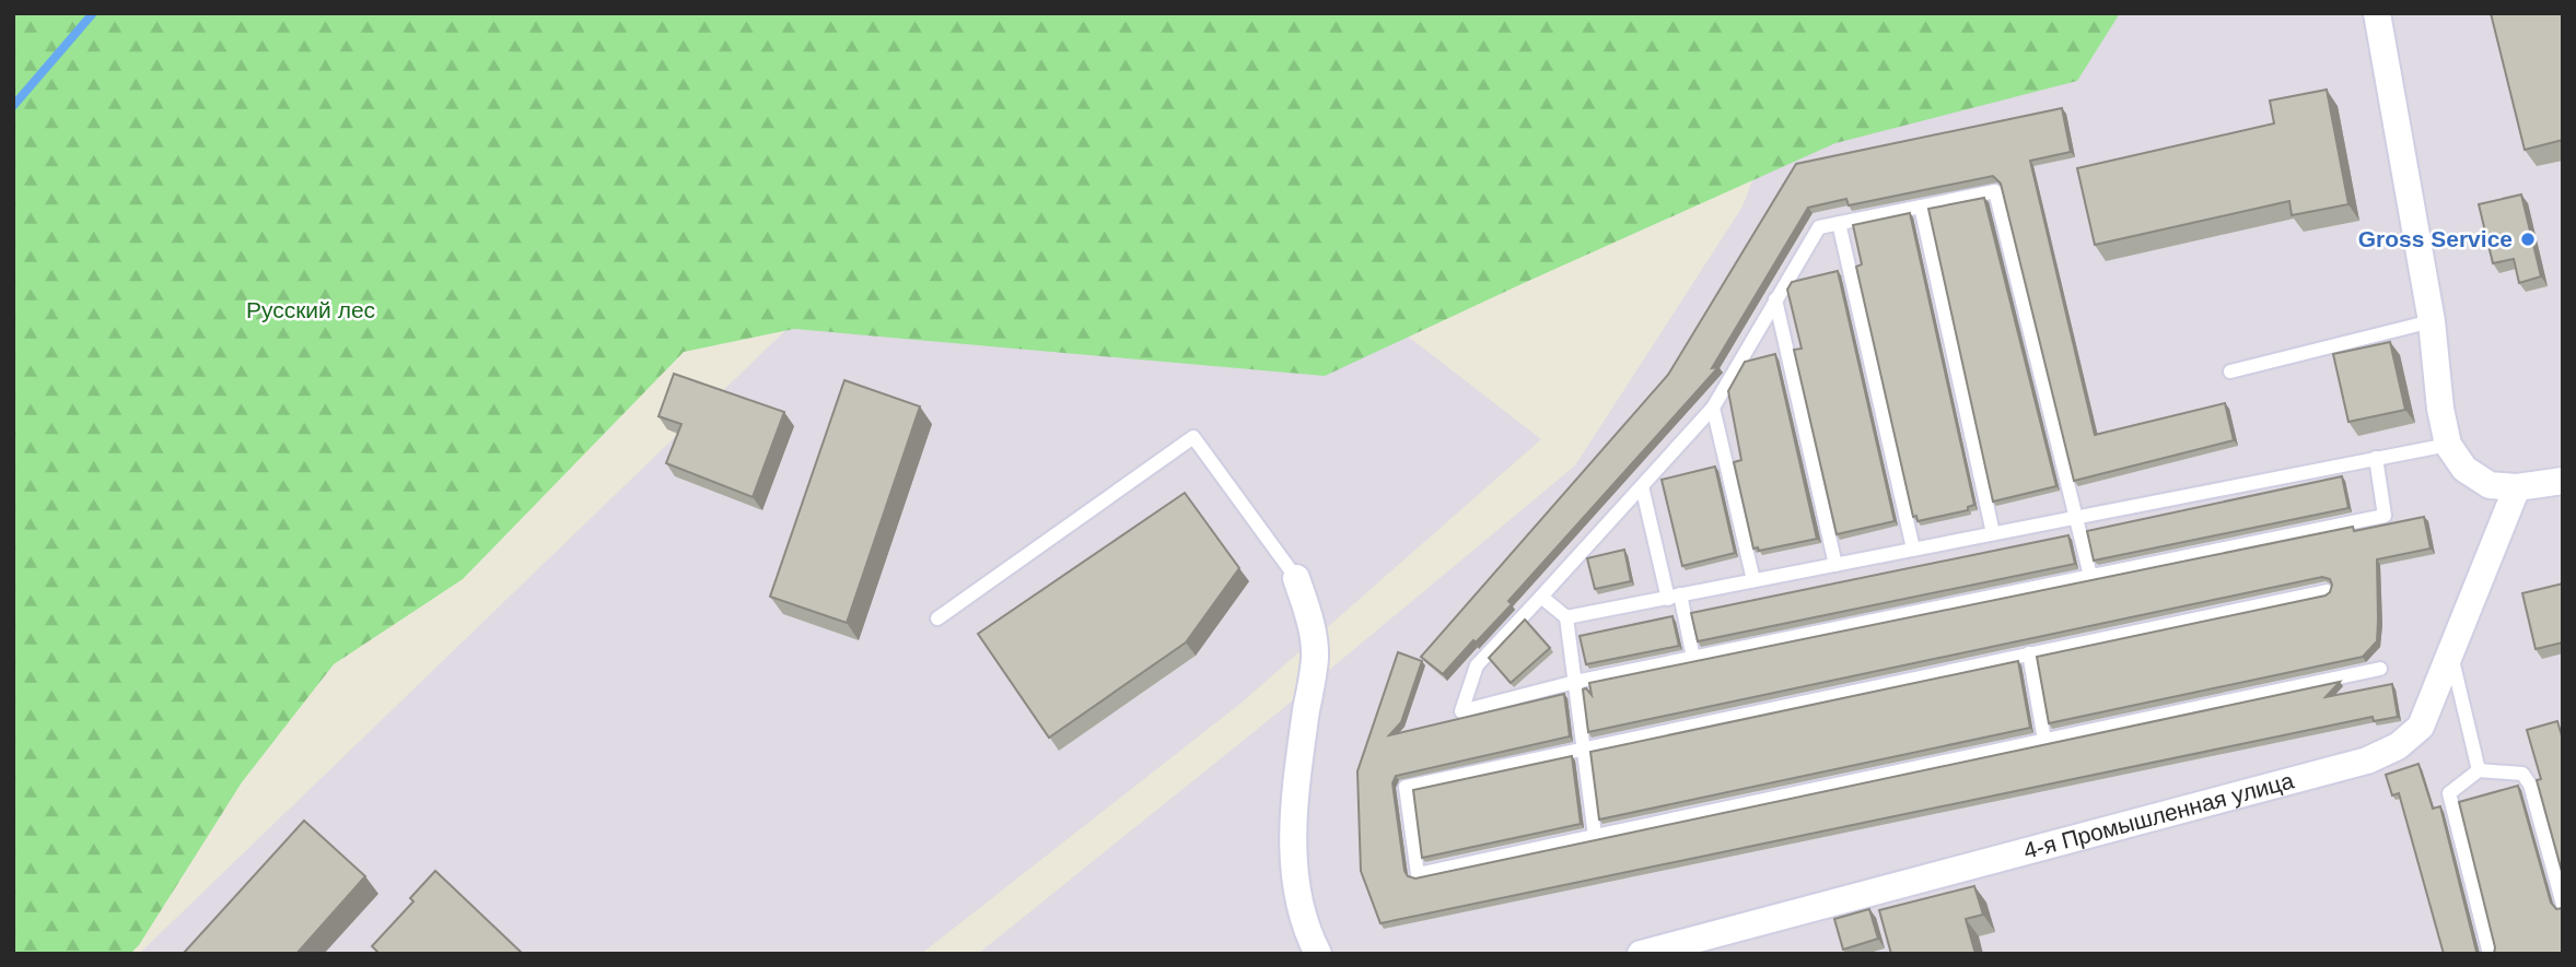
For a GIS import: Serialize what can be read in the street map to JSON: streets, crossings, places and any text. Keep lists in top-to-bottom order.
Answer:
{
  "streets": {
    "street": ["4-я Промышленная улица"]
  },
  "parks": ["Русский лес"],
  "places": ["Gross Service"]
}
